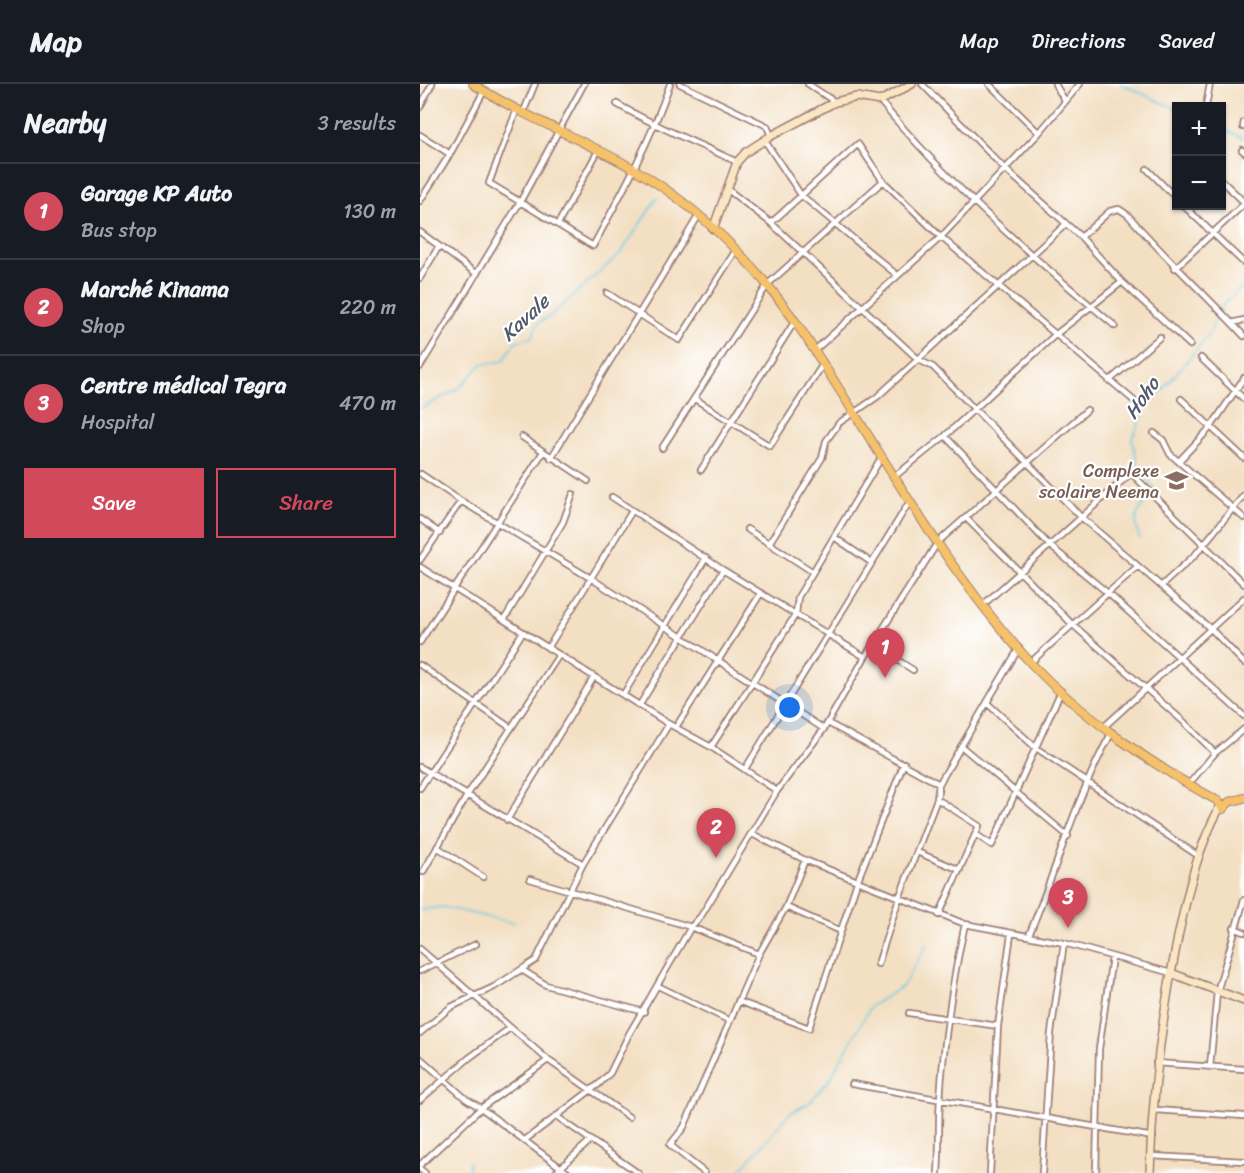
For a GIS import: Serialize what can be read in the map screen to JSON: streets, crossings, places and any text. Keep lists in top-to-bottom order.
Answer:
{
  "water": ["Kavale", "Hoho"],
  "places": {
    "school or university": ["Complexe scolaire Neema"]
  },
  "page": {
    "header": "Map",
    "nav": ["Map", "Directions", "Saved"],
    "heading": ["Nearby", "3 results"],
    "map_buttons": ["+", "−"],
    "list": [
      {
        "mark": "1",
        "name": "Garage KP Auto",
        "note": "Bus stop",
        "value": "130 m"
      },
      {
        "mark": "2",
        "name": "Marché Kinama",
        "note": "Shop",
        "value": "220 m"
      },
      {
        "mark": "3",
        "name": "Centre médical Tegra",
        "note": "Hospital",
        "value": "470 m"
      }
    ],
    "buttons": ["Save", "Share"],
    "pins": ["1", "2", "3"]
  }
}
